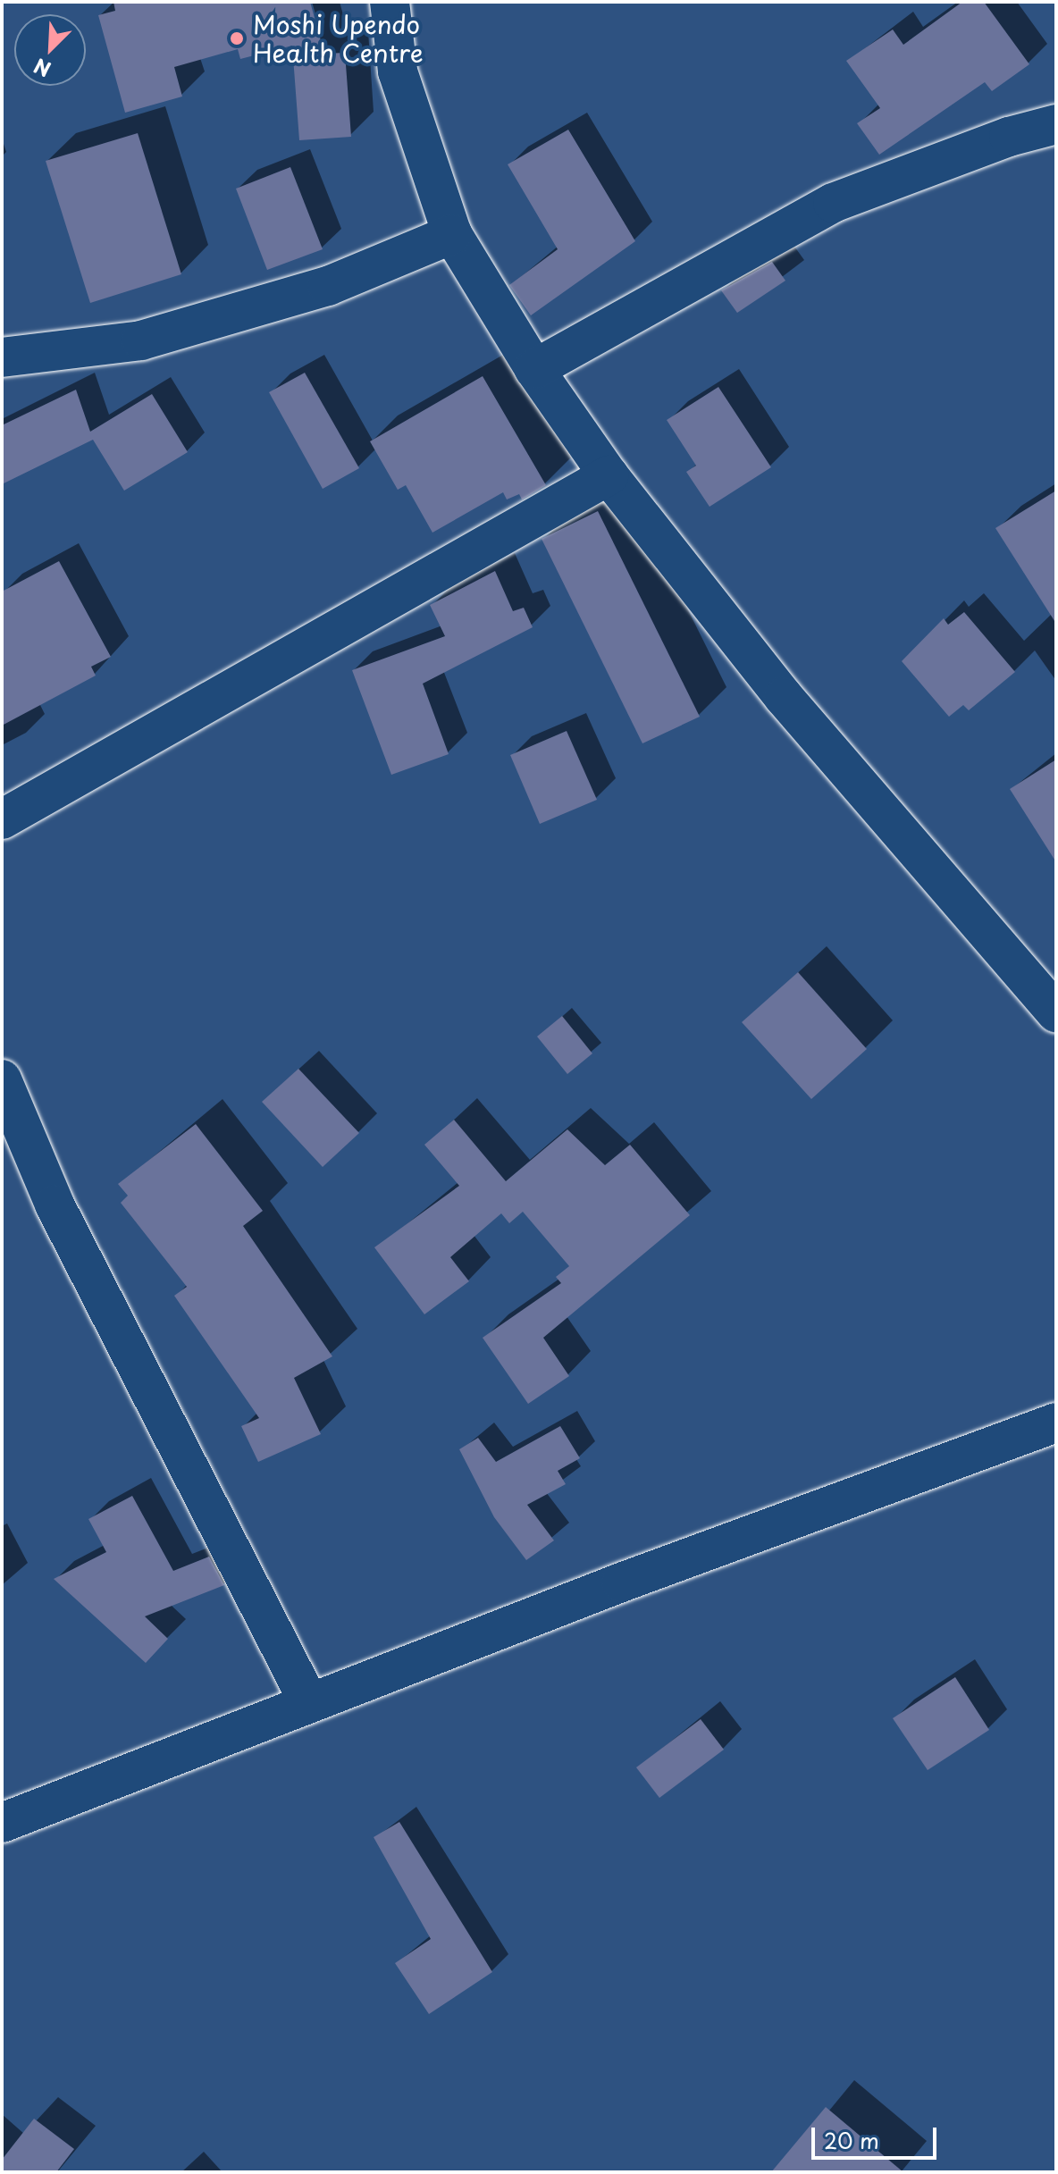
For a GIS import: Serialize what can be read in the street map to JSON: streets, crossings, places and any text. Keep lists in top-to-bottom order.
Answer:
{
  "places": ["Moshi Upendo Health Centre"],
  "scale_bar": "20 m",
  "north": "bottom left"
}
